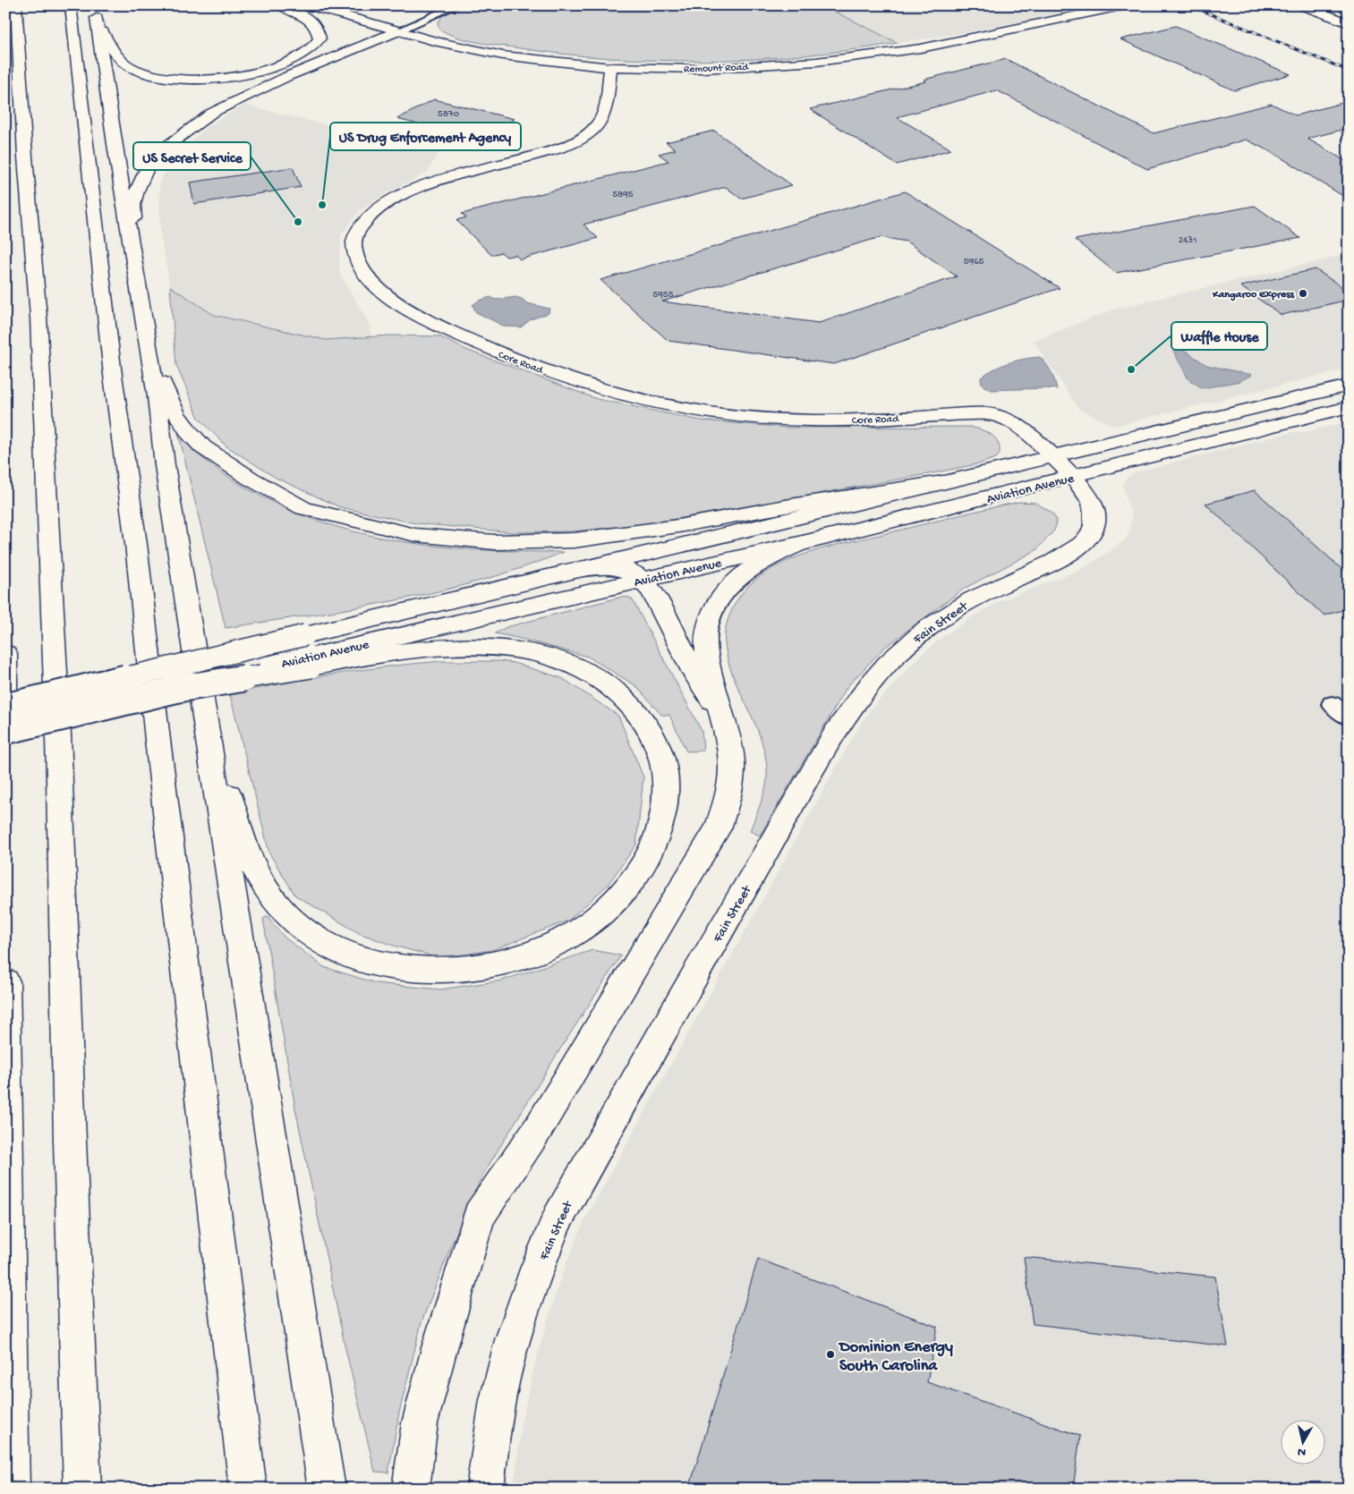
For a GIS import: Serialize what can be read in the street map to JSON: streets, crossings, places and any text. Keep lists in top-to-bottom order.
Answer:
{
  "streets": {
    "main road": [
      "Remount Road",
      "Core Road",
      "Aviation Avenue",
      "Fain Street"
    ]
  },
  "crossings": [
    ["Remount Road", "Core Road"],
    ["Core Road", "Aviation Avenue"],
    ["Core Road", "Fain Street"],
    ["Aviation Avenue", "Fain Street"]
  ],
  "places": [
    "US Drug Enforcement Agency",
    "US Secret Service",
    "Kangaroo Express",
    "Waffle House",
    "Dominion Energy South Carolina"
  ],
  "house_numbers": [
    "5870",
    "5895",
    "2431",
    "5965",
    "5955"
  ],
  "north": "bottom"
}
